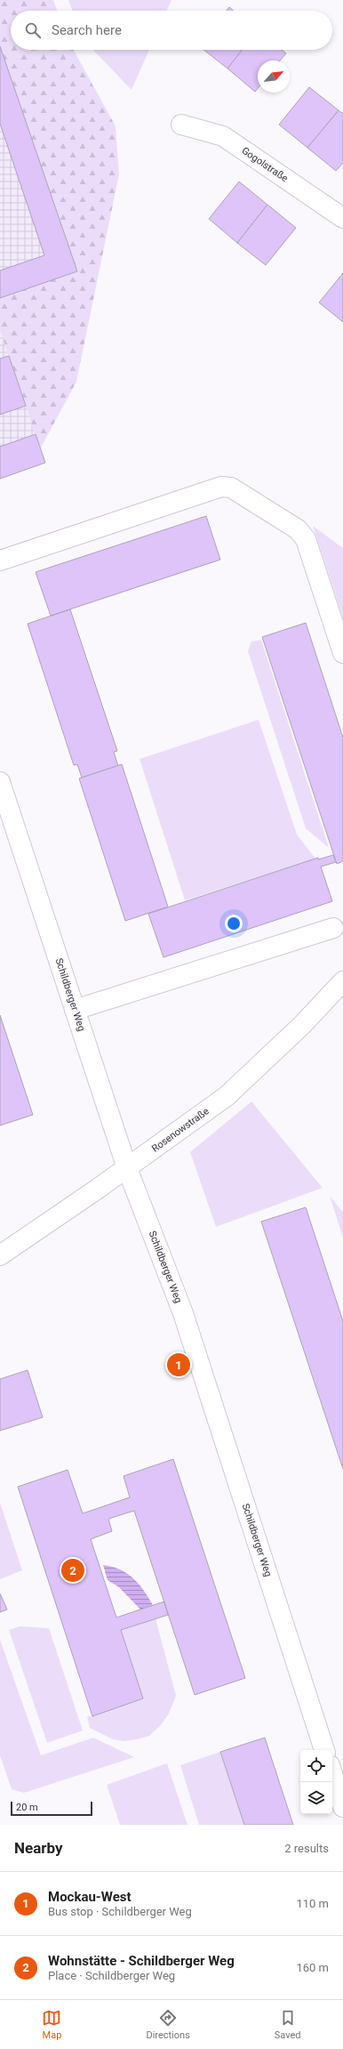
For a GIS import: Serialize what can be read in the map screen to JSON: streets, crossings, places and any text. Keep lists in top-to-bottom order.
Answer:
{
  "streets": {
    "street": ["Gogolstraße", "Schildberger Weg", "Rosenowstraße"]
  },
  "crossings": [
    ["Schildberger Weg", "Rosenowstraße"]
  ],
  "scale_bar": "20 m",
  "north": "top right",
  "page": {
    "search": "Search here",
    "pins": ["1", "2"],
    "scale": "20 m",
    "heading": ["Nearby", "2 results"],
    "list": [
      {
        "mark": "1",
        "name": "Mockau-West",
        "note": "Bus stop · Schildberger Weg",
        "value": "110 m"
      },
      {
        "mark": "2",
        "name": "Wohnstätte - Schildberger Weg",
        "note": "Place · Schildberger Weg",
        "value": "160 m"
      }
    ],
    "nav": ["Map", "Directions", "Saved"]
  }
}
